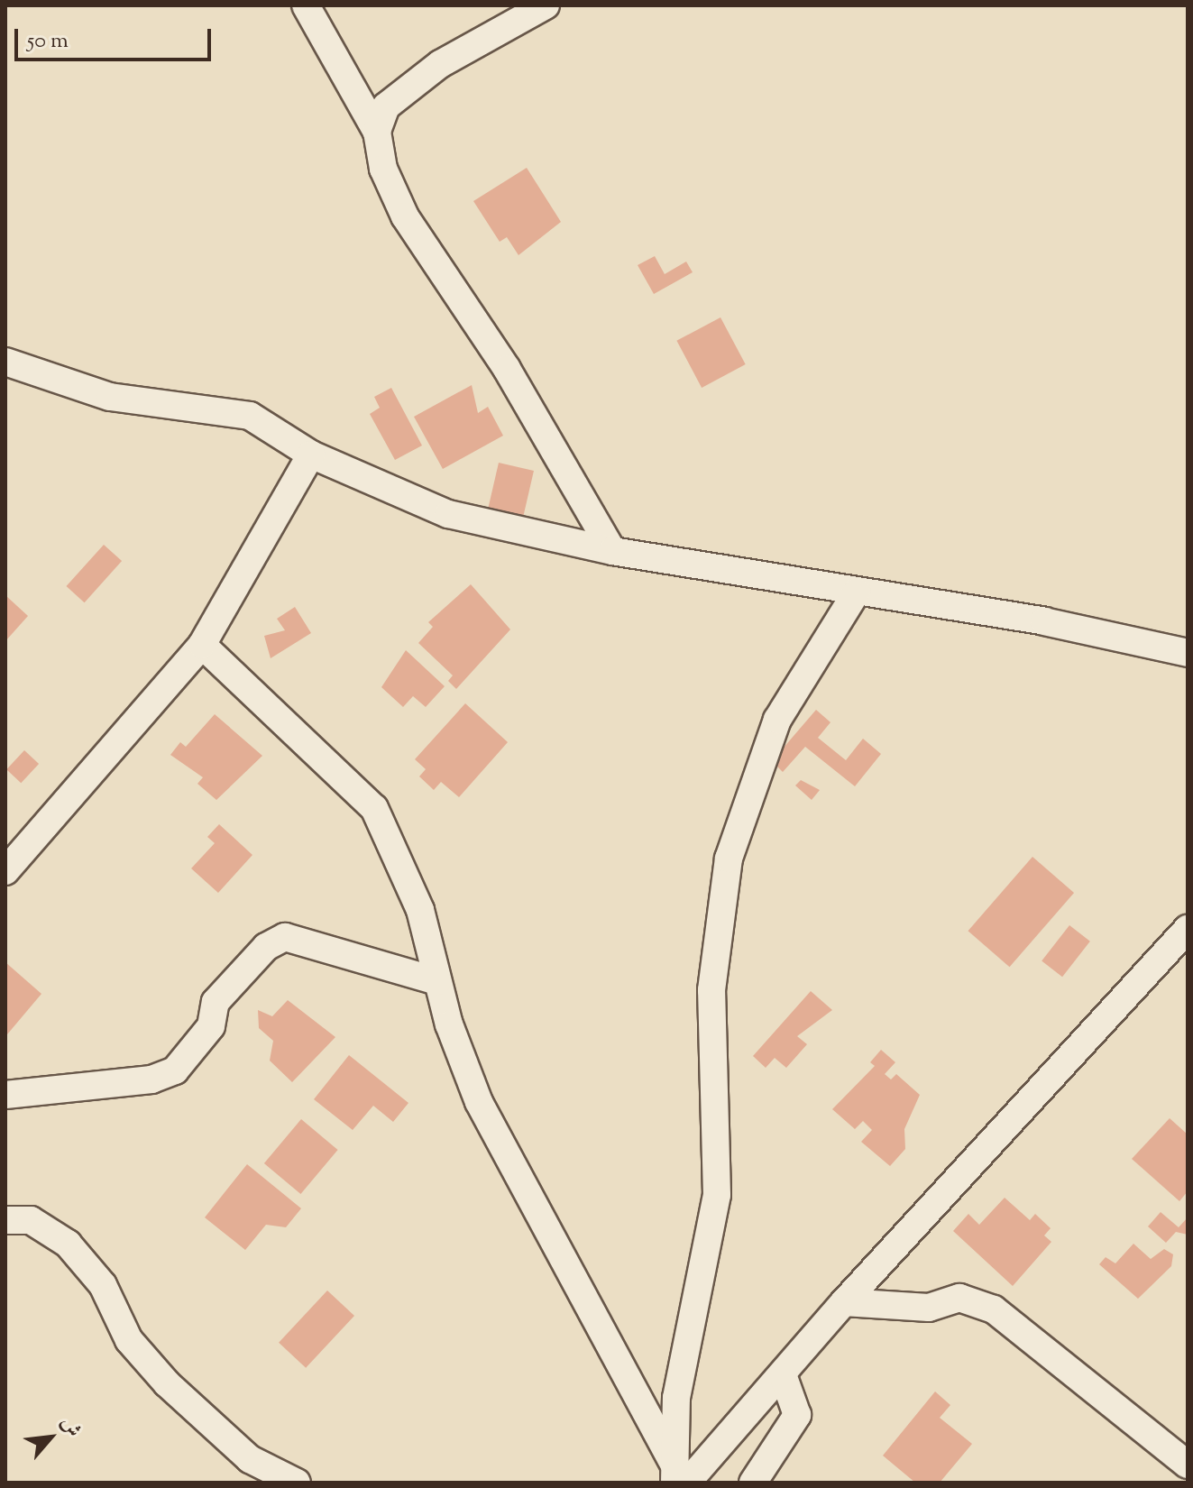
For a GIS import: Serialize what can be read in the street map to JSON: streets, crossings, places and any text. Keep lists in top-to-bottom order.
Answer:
{
  "scale_bar": "50 m",
  "north": "top right"
}
